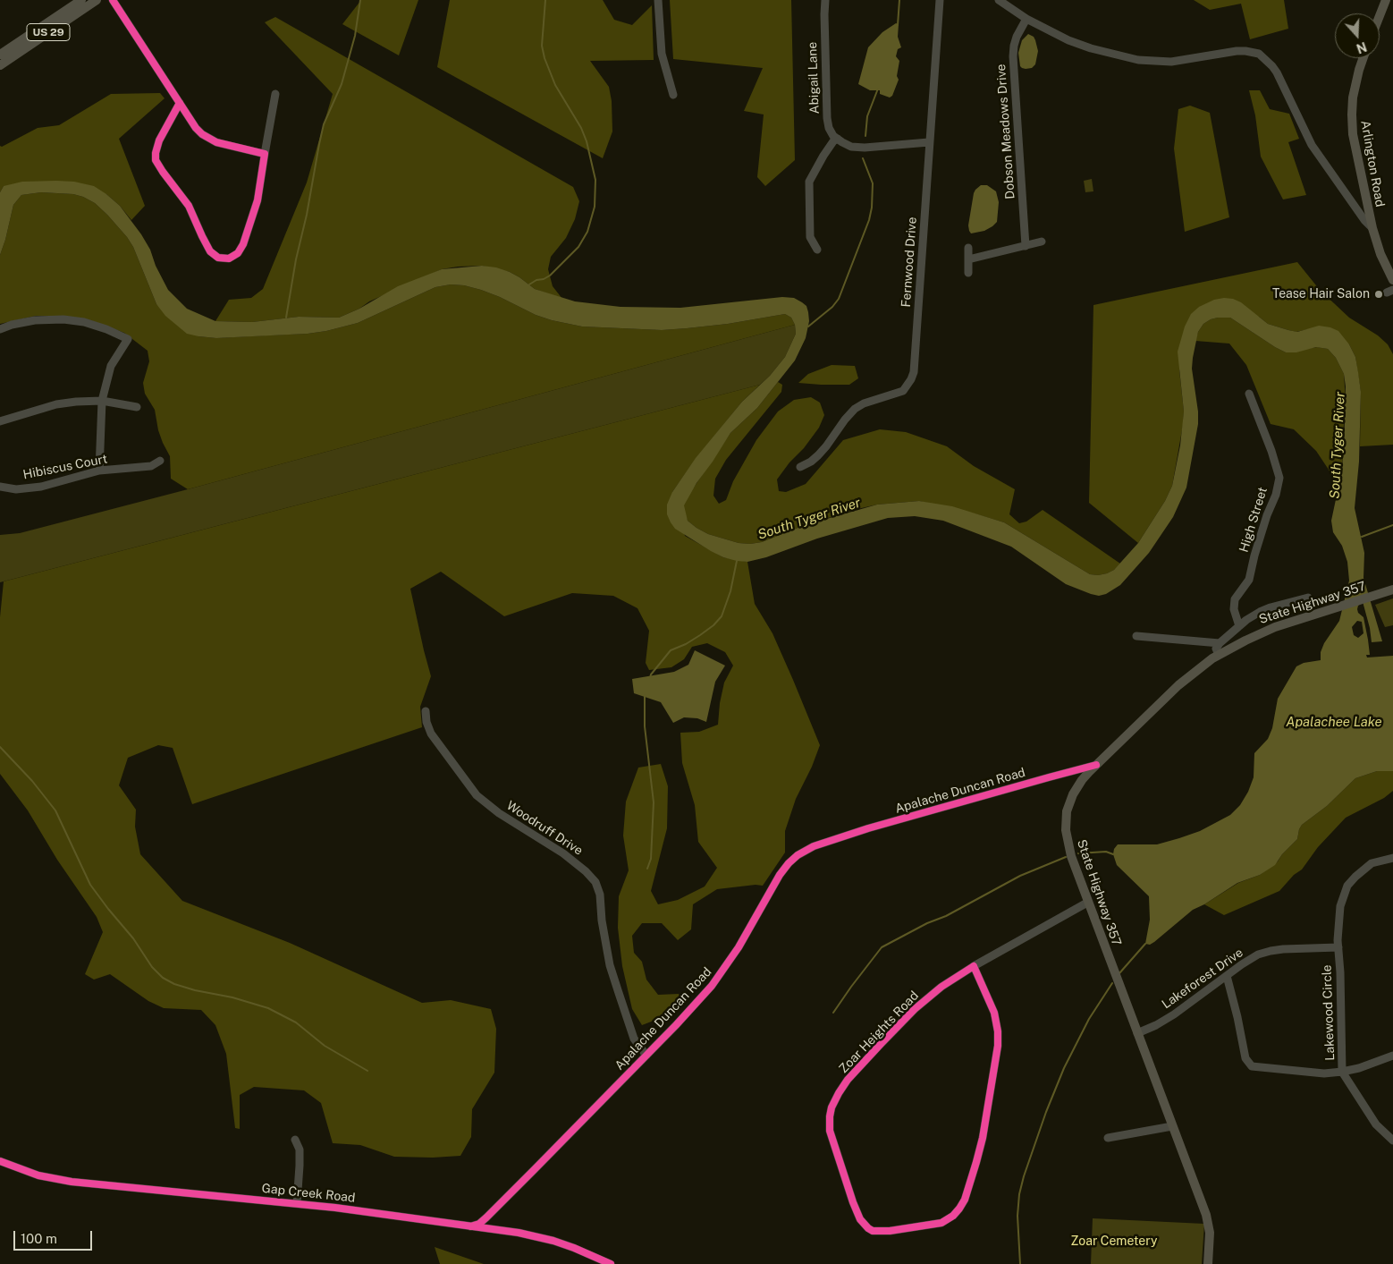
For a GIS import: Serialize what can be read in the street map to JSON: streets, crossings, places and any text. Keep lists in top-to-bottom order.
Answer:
{
  "streets": {
    "main road": ["US 29", "Arlington Road", "State Highway 357"],
    "street": [
      "Abigail Lane",
      "Dobson Meadows Drive",
      "Fernwood Drive",
      "Hibiscus Court",
      "High Street",
      "Apalache Duncan Road",
      "Woodruff Drive",
      "Lakeforest Drive",
      "Lakewood Circle",
      "Zoar Heights Road",
      "Gap Creek Road"
    ]
  },
  "crossings": [
    ["State Highway 357", "Apalache Duncan Road"],
    ["State Highway 357", "Lakeforest Drive"],
    ["State Highway 357", "Zoar Heights Road"],
    ["Apalache Duncan Road", "Woodruff Drive"],
    ["Apalache Duncan Road", "Gap Creek Road"],
    ["Lakeforest Drive", "Lakewood Circle"]
  ],
  "water": ["South Tyger River", "Apalachee Lake"],
  "parks": ["Zoar Cemetery"],
  "places": ["Tease Hair Salon"],
  "scale_bar": "100 m",
  "north": "bottom"
}
